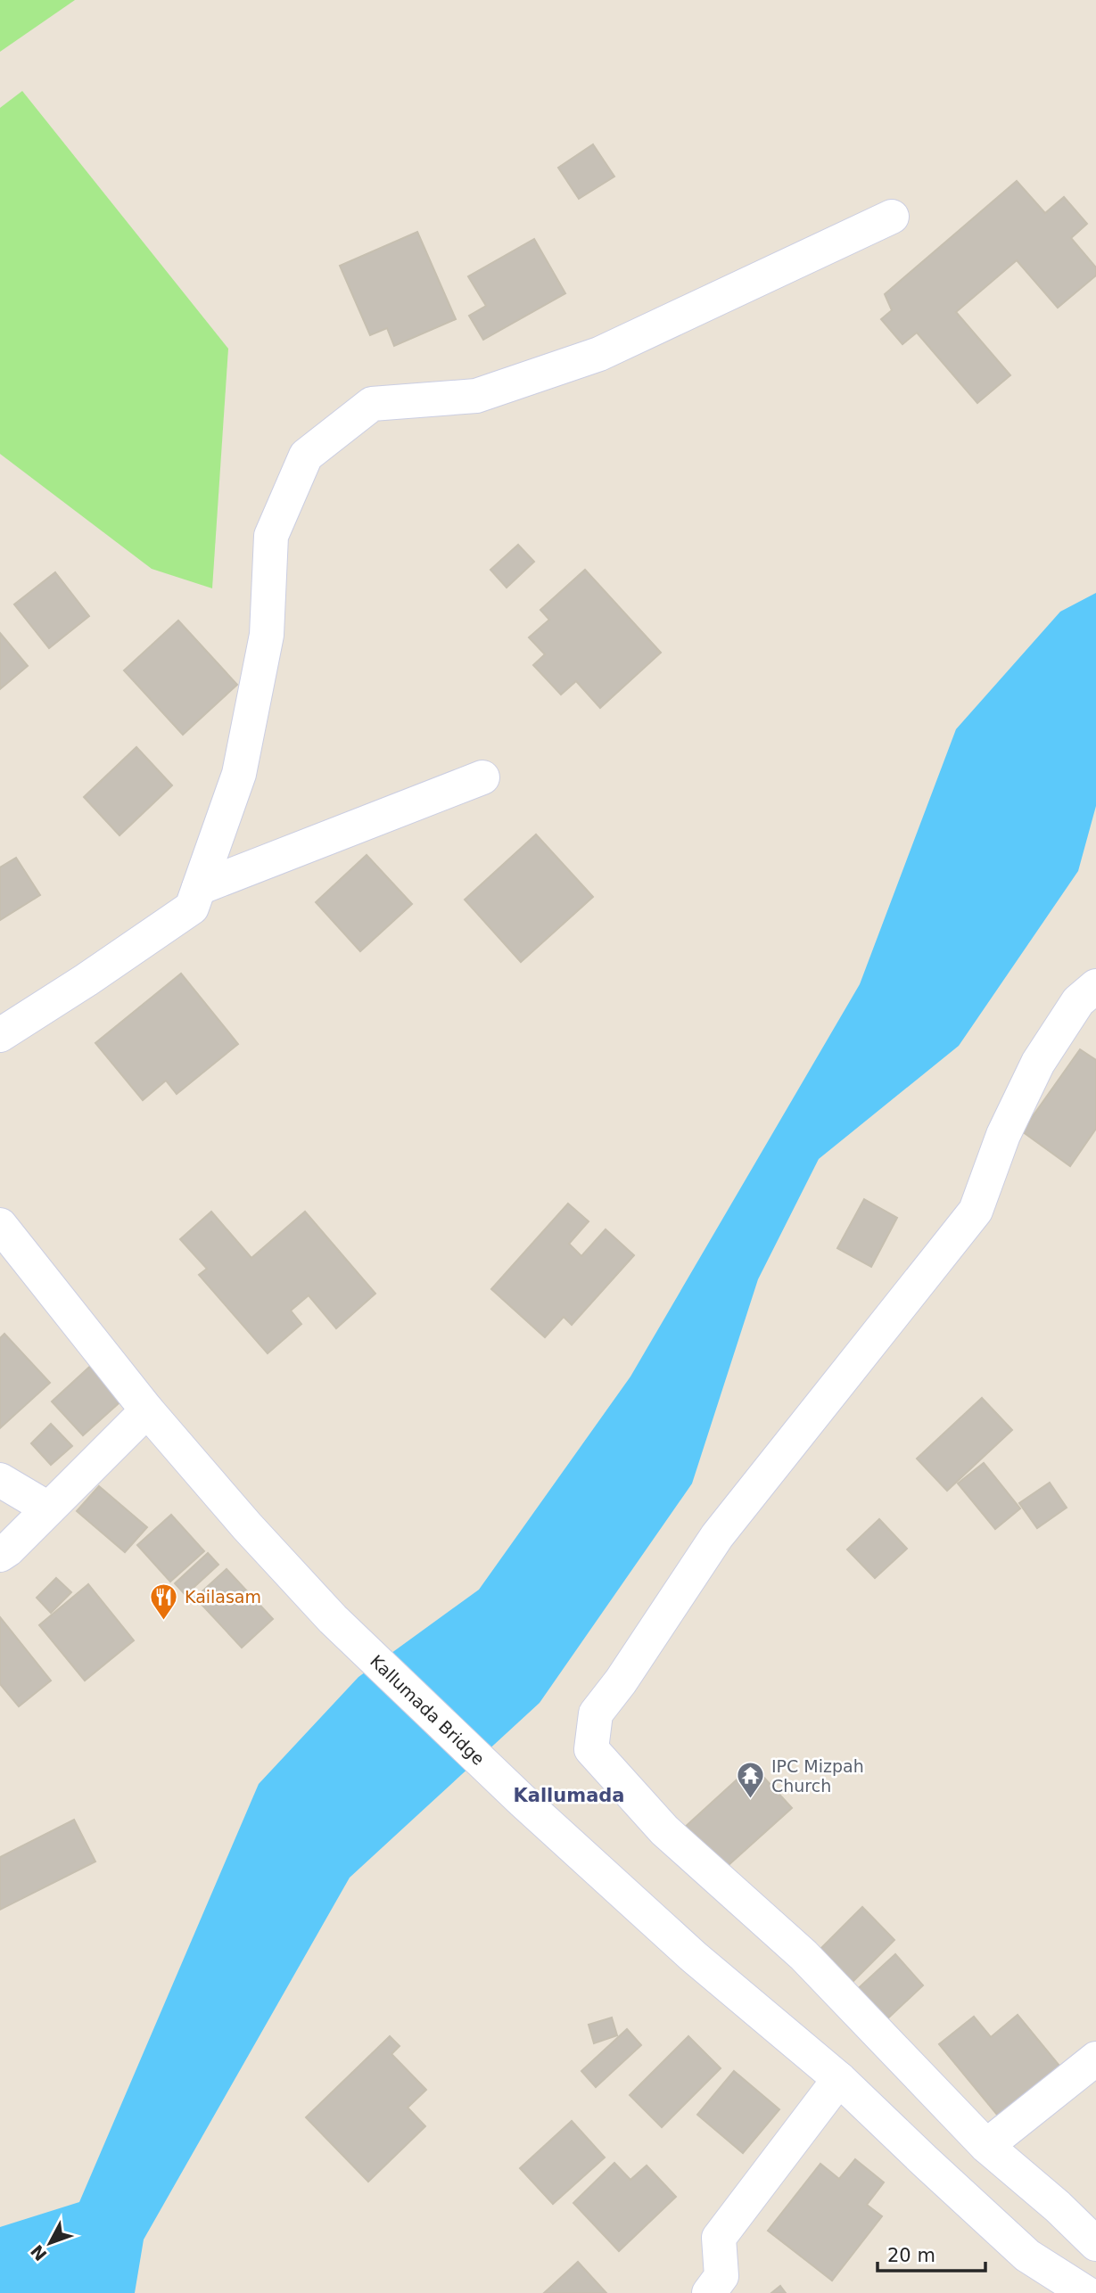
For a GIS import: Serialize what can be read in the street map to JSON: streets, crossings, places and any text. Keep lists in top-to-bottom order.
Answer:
{
  "streets": {
    "main road": ["Kallumada Bridge"]
  },
  "districts": ["Kallumada"],
  "places": {
    "restaurant": ["Kailasam"],
    "temple": ["IPC Mizpah Church"]
  },
  "scale_bar": "20 m",
  "north": "bottom left"
}
